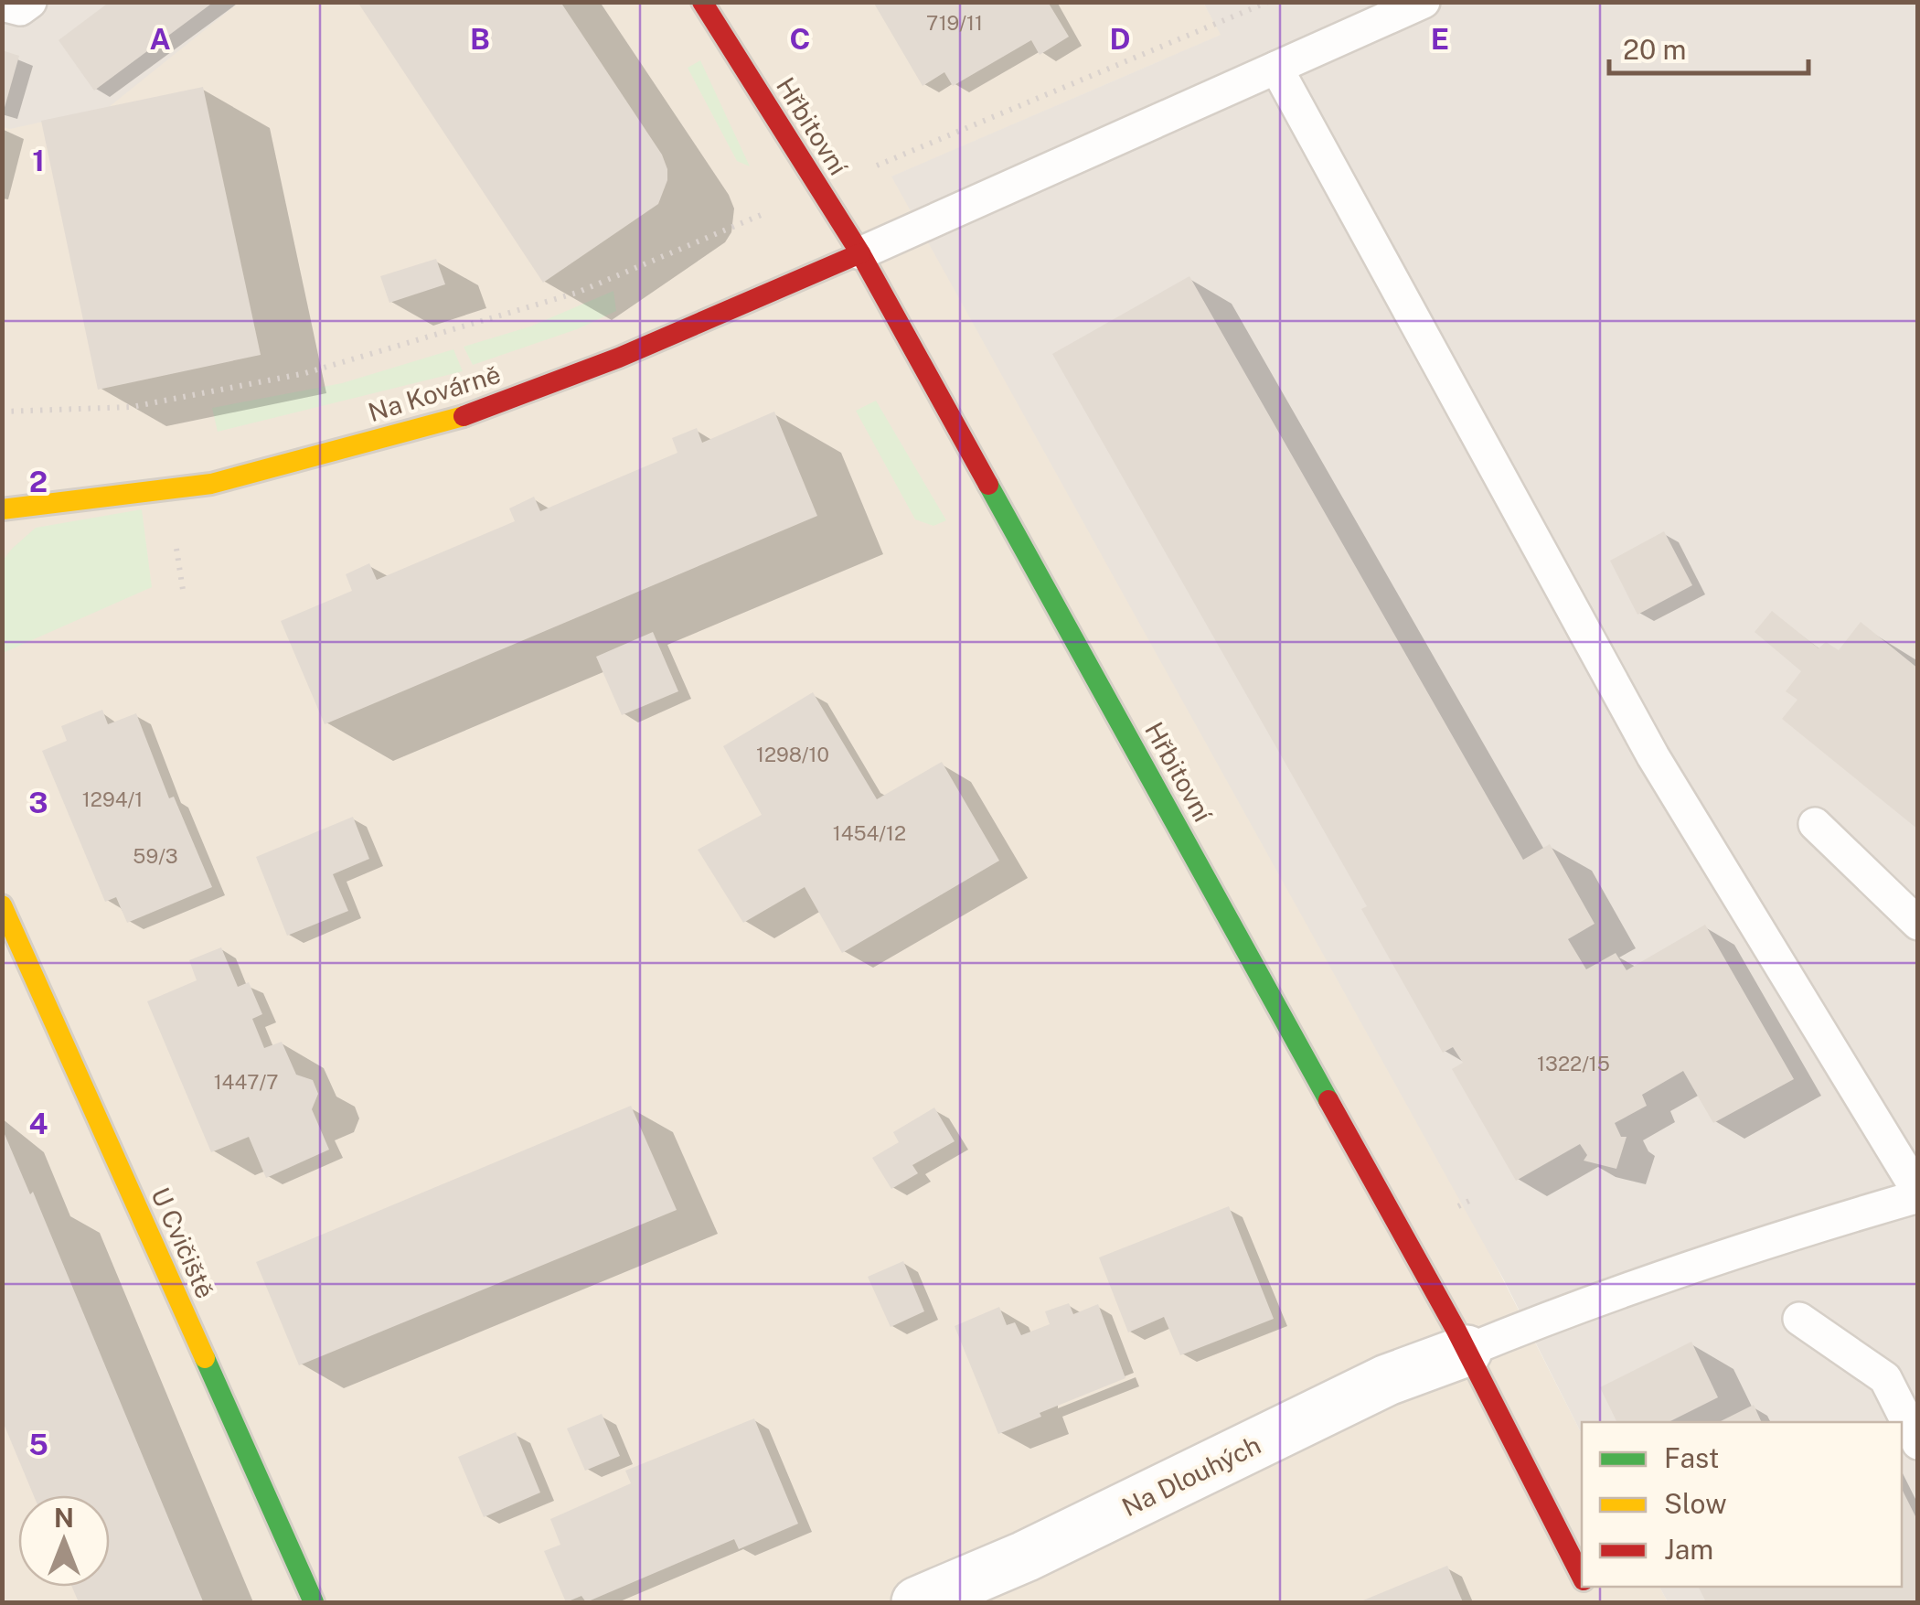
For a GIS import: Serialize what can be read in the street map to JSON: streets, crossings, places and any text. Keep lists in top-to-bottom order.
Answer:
{
  "streets": {
    "street": [
      "Hřbitovní",
      "Na Kovárně",
      "U Cvičiště",
      "Na Dlouhých"
    ]
  },
  "crossings": [
    ["Hřbitovní", "Na Kovárně"],
    ["Hřbitovní", "Na Dlouhých"]
  ],
  "house_numbers": [
    "719/11",
    "1298/10",
    "1294/1",
    "1454/12",
    "59/3",
    "1322/15",
    "1447/7"
  ],
  "legend": ["Fast", "Slow", "Jam"],
  "scale_bar": "20 m",
  "north": "top",
  "grid": {
    "columns": [
      "A",
      "B",
      "C",
      "D",
      "E"
    ],
    "rows": [
      "1",
      "2",
      "3",
      "4",
      "5"
    ]
  }
}
